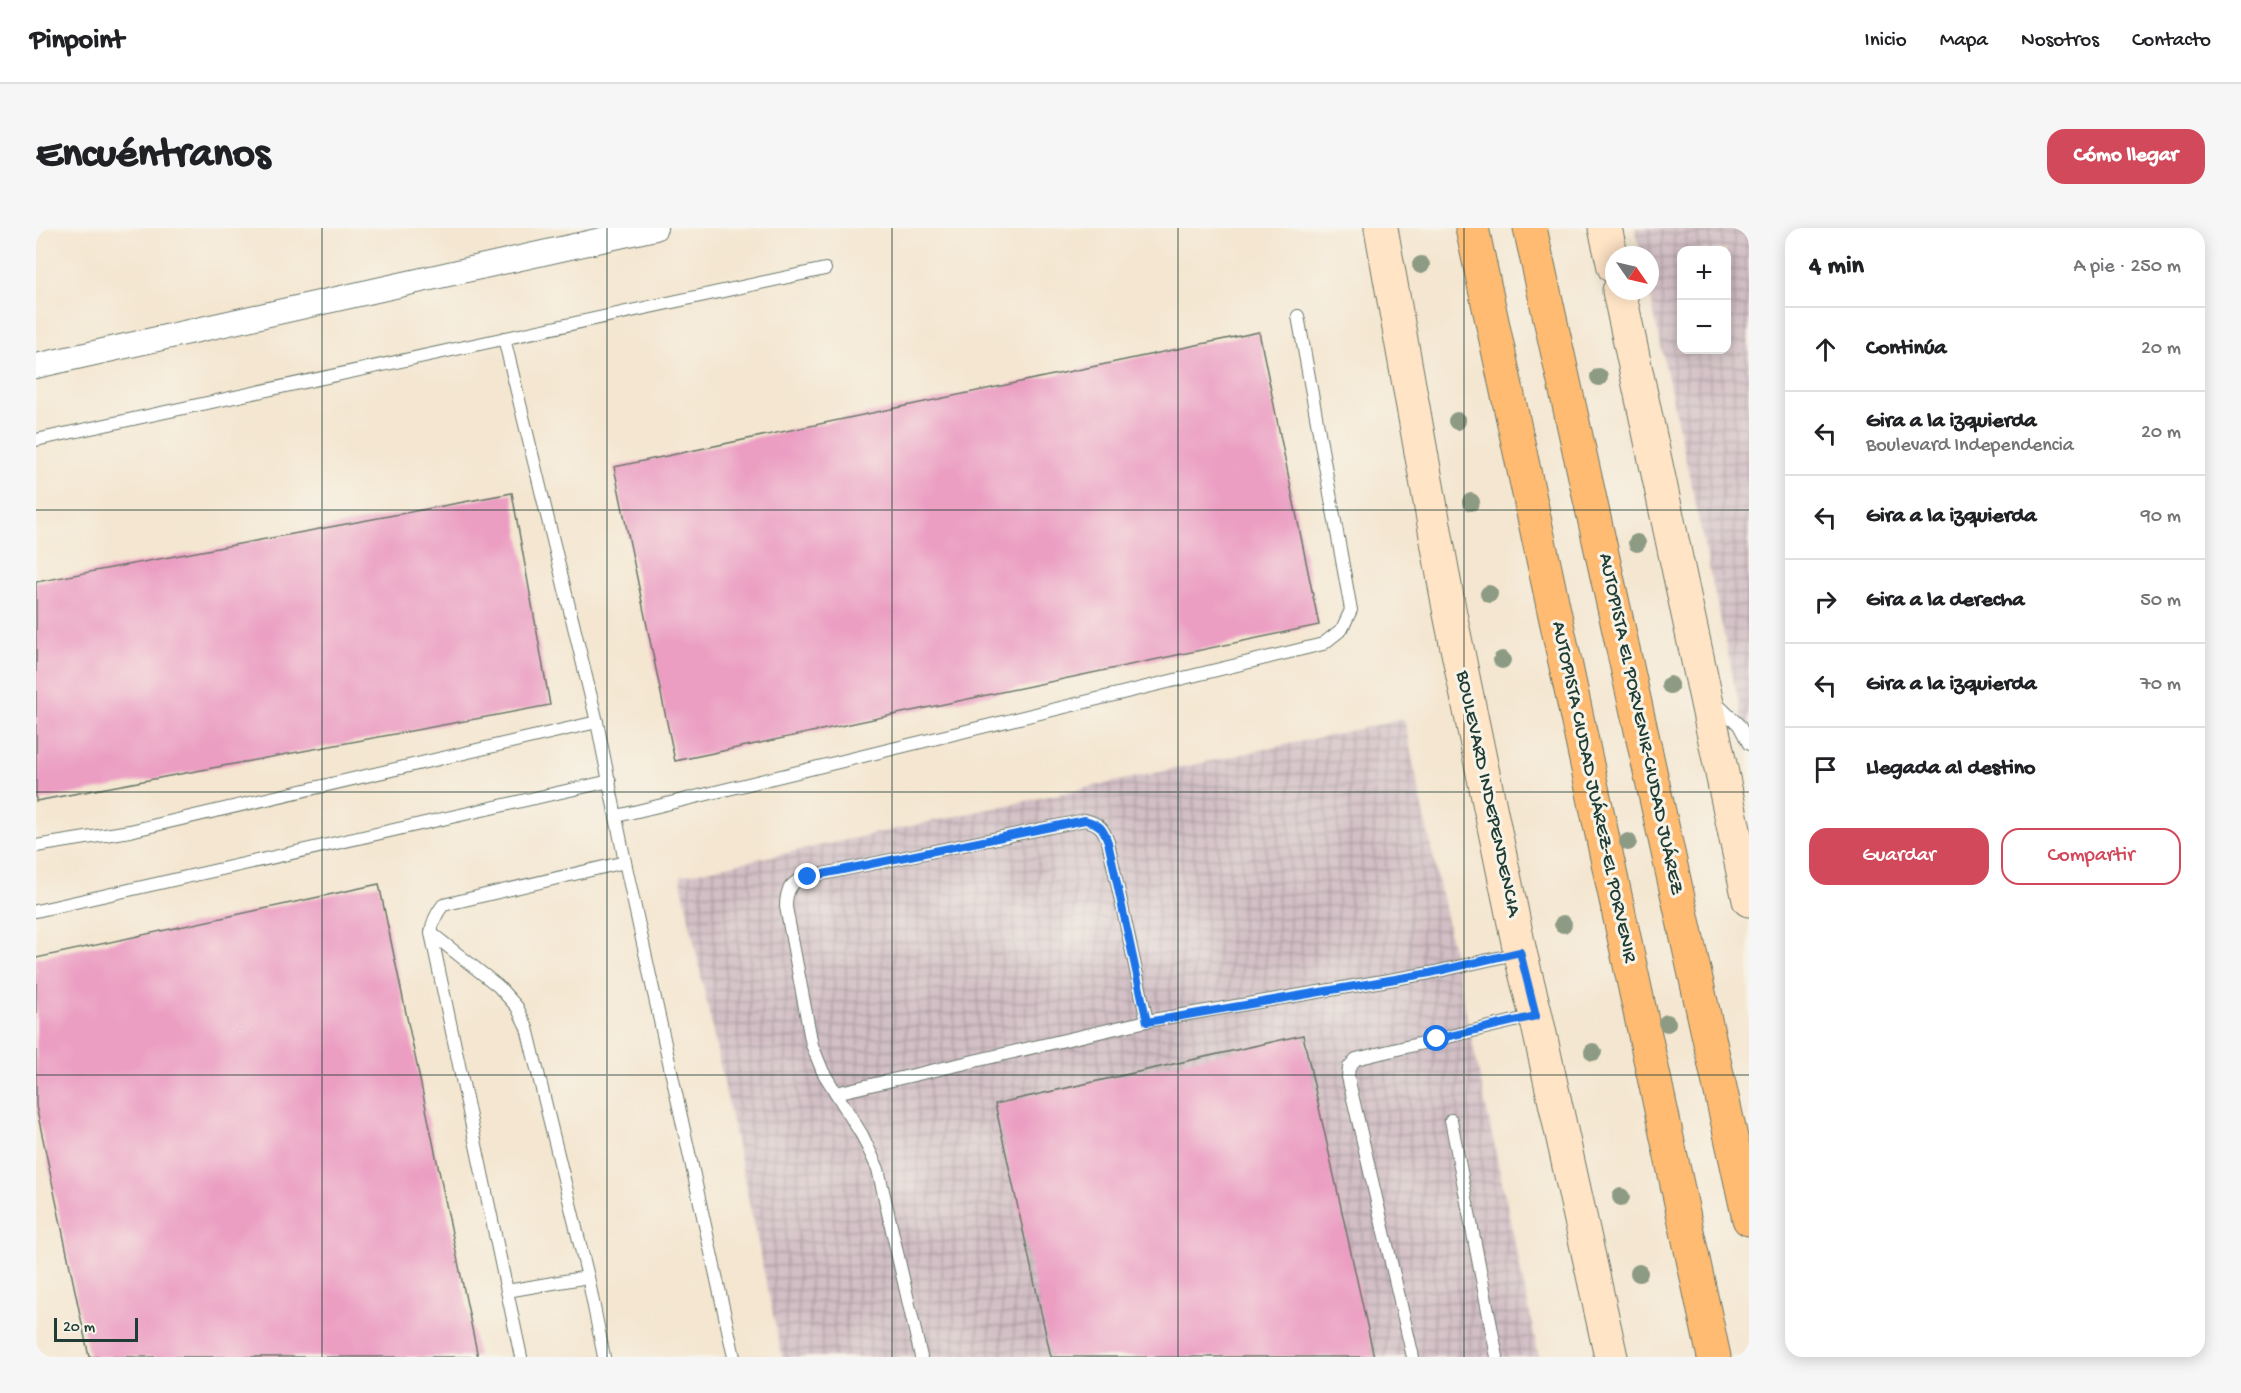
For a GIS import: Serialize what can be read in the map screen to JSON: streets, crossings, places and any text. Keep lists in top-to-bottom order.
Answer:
{
  "streets": {
    "highway": ["AUTOPISTA EL PORVENIR-CIUDAD JUÁREZ", "AUTOPISTA CIUDAD JUÁREZ-EL PORVENIR"],
    "main road": ["BOULEVARD INDEPENDENCIA"]
  },
  "scale_bar": "20 m",
  "north": "bottom right",
  "page": {
    "header": "Pinpoint",
    "nav": [
      "Inicio",
      "Mapa",
      "Nosotros",
      "Contacto"
    ],
    "buttons": [
      "Cómo llegar",
      ["Guardar", "Compartir"]
    ],
    "title": "Encuéntranos",
    "heading": ["4 min", "A pie · 250 m"],
    "map_buttons": ["+", "−"],
    "list": [
      ["Continúa", "20 m"],
      ["Gira a la izquierda", "Boulevard Independencia", "20 m"],
      ["Gira a la izquierda", "90 m"],
      ["Gira a la derecha", "50 m"],
      ["Gira a la izquierda", "70 m"],
      "Llegada al destino"
    ],
    "scale": "20 m"
  }
}
